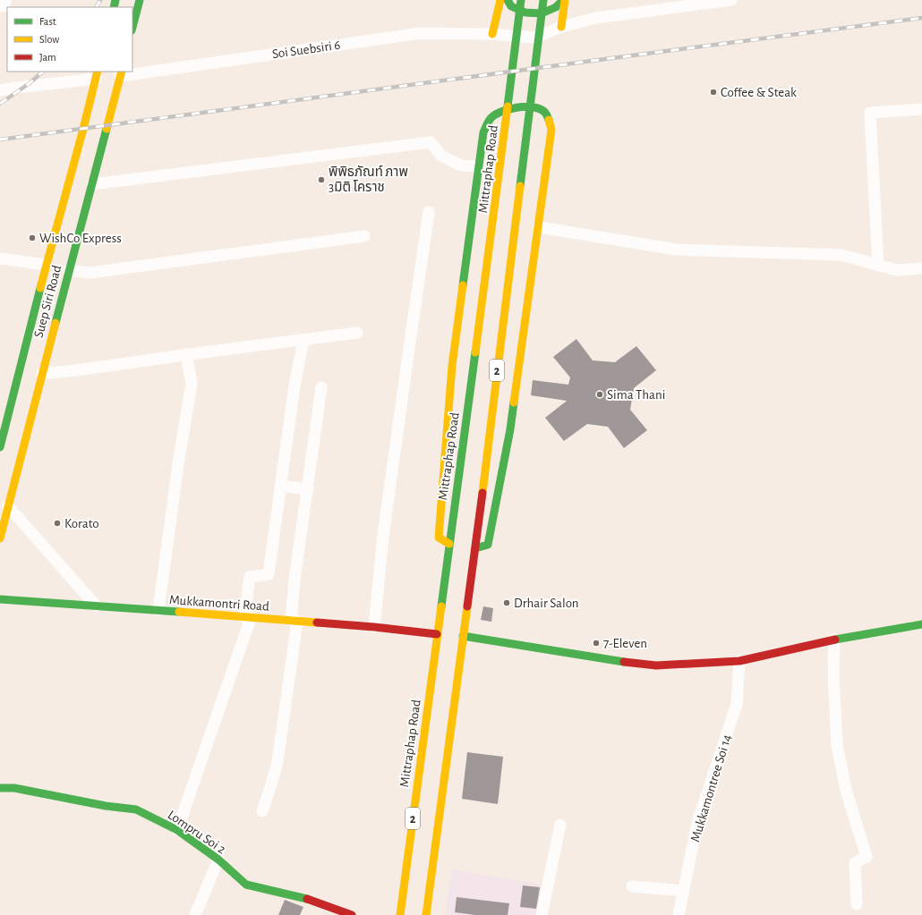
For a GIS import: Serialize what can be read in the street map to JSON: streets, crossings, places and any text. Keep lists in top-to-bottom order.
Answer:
{
  "streets": {
    "main road": [
      "Mittraphap Road",
      "Suep Siri Road",
      "2",
      "Mukkamontri Road",
      "Lompru Soi 2"
    ],
    "street": ["Soi Suebsiri 6", "Mukkamontree Soi 14"]
  },
  "crossings": [
    ["Soi Suebsiri 6", "Suep Siri Road"],
    ["Mittraphap Road", "Mukkamontri Road"]
  ],
  "places": [
    "Coffee & Steak",
    "พิพิธภัณท์ ภาพ 3มิติ โคราช",
    "WishCo Express",
    "Sima Thani",
    "Korato",
    "Drhair Salon",
    "7-Eleven"
  ],
  "legend": ["Fast", "Slow", "Jam"]
}
